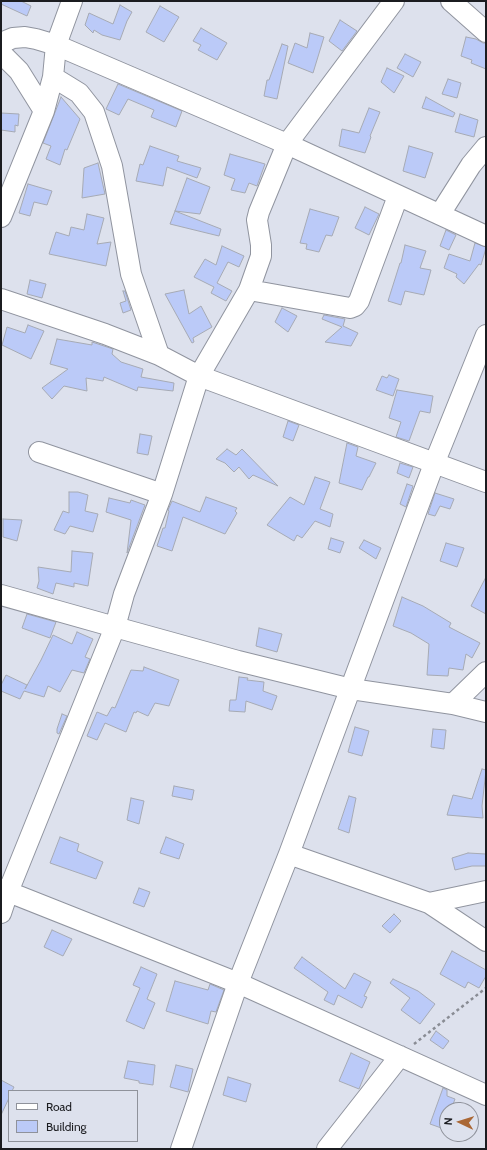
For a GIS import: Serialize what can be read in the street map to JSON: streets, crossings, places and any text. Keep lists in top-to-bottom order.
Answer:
{
  "legend": ["Road", "Building"],
  "north": "left"
}
